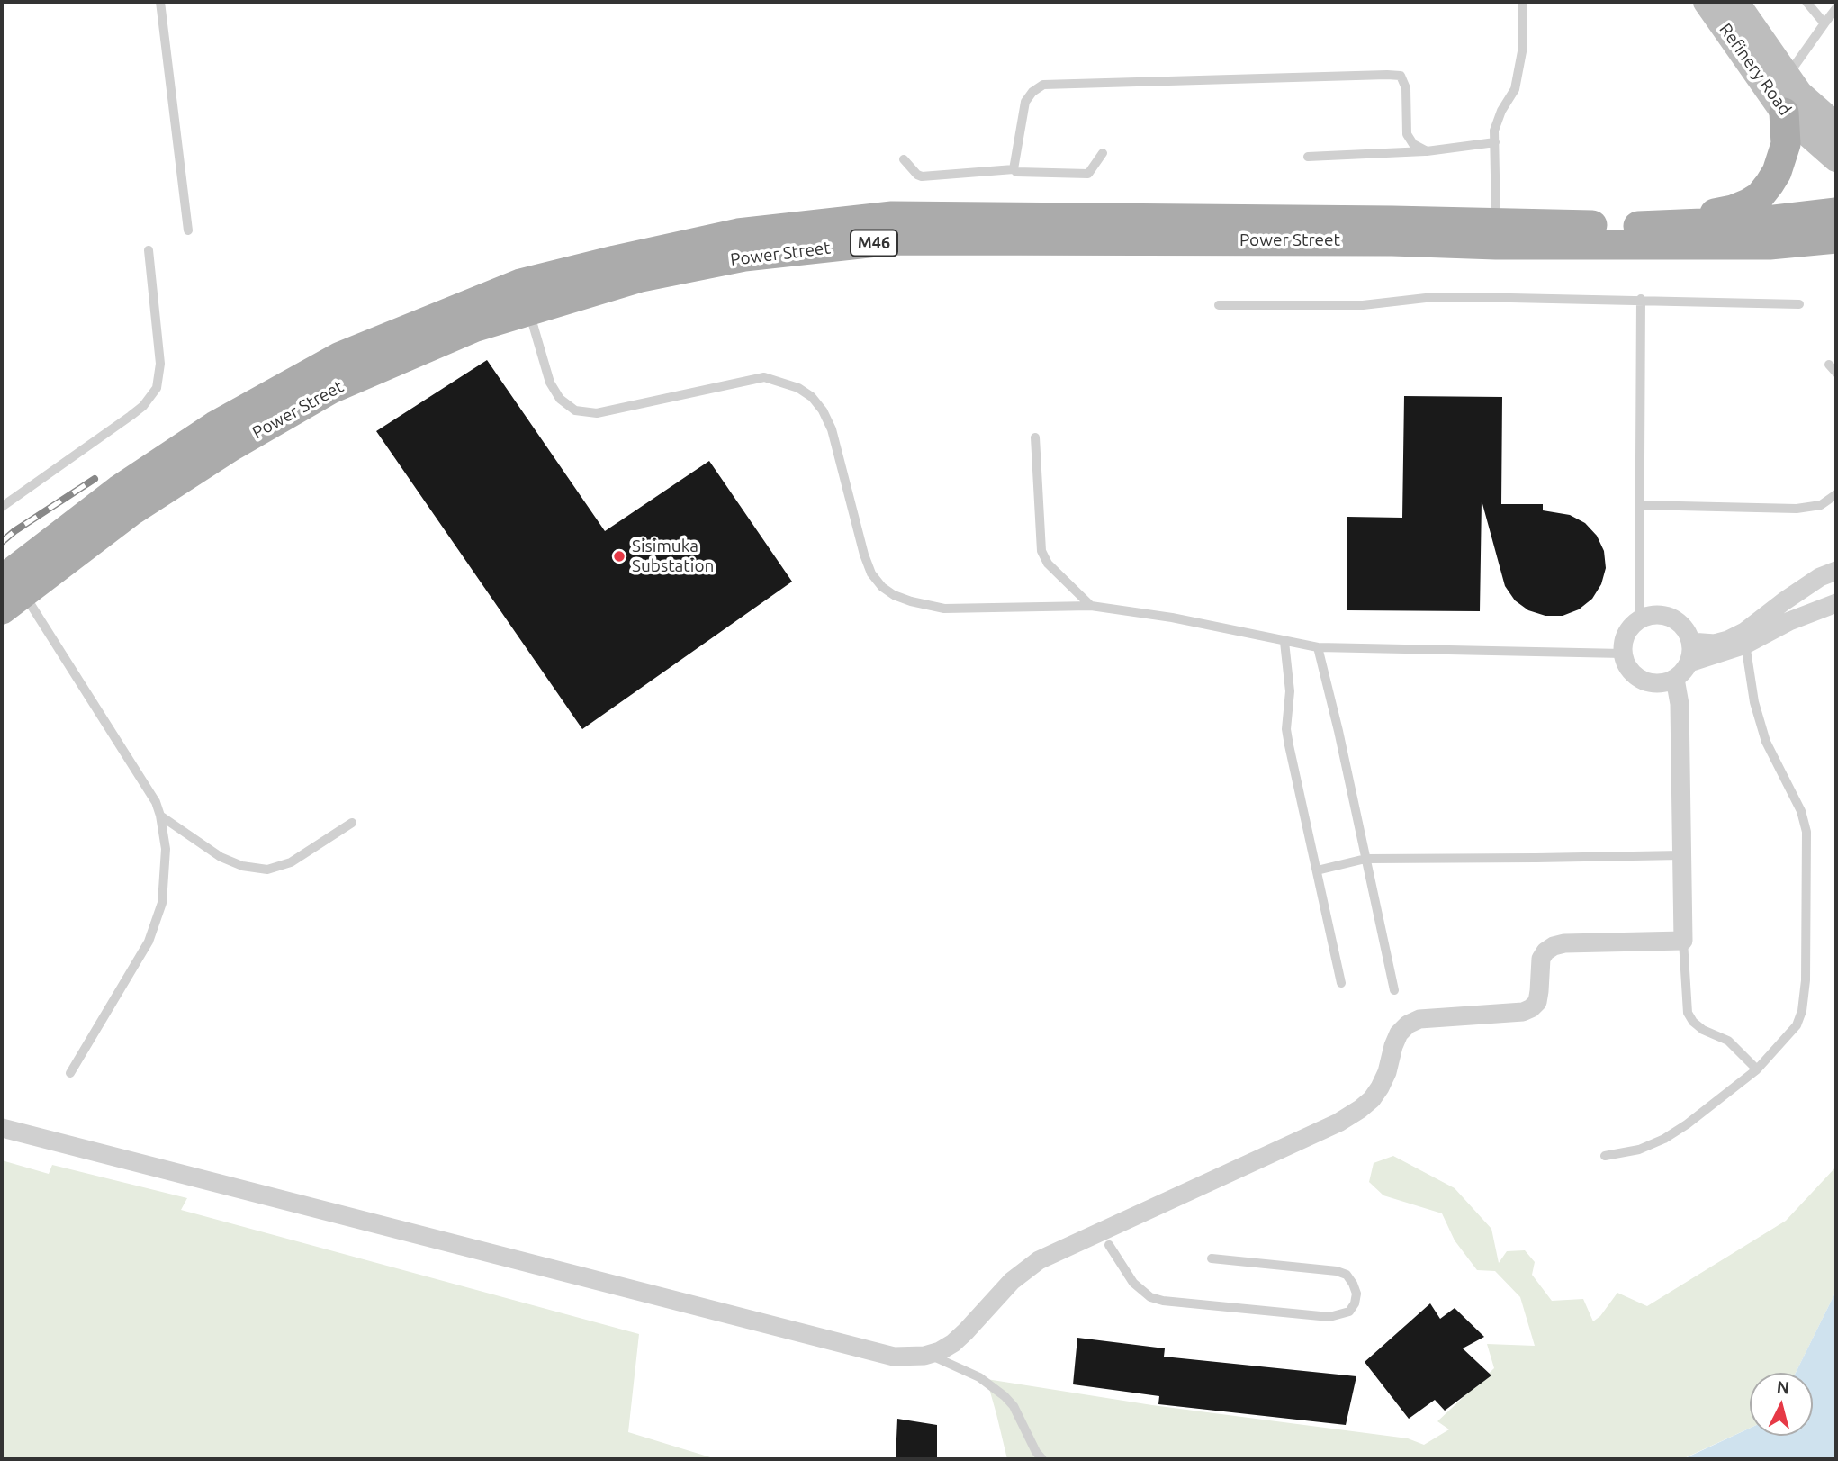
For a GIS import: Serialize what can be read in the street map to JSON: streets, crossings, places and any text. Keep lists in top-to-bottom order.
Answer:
{
  "streets": {
    "main road": ["Refinery Road", "Power Street", "M46"]
  },
  "places": ["Sisimuka Substation"],
  "north": "top"
}
